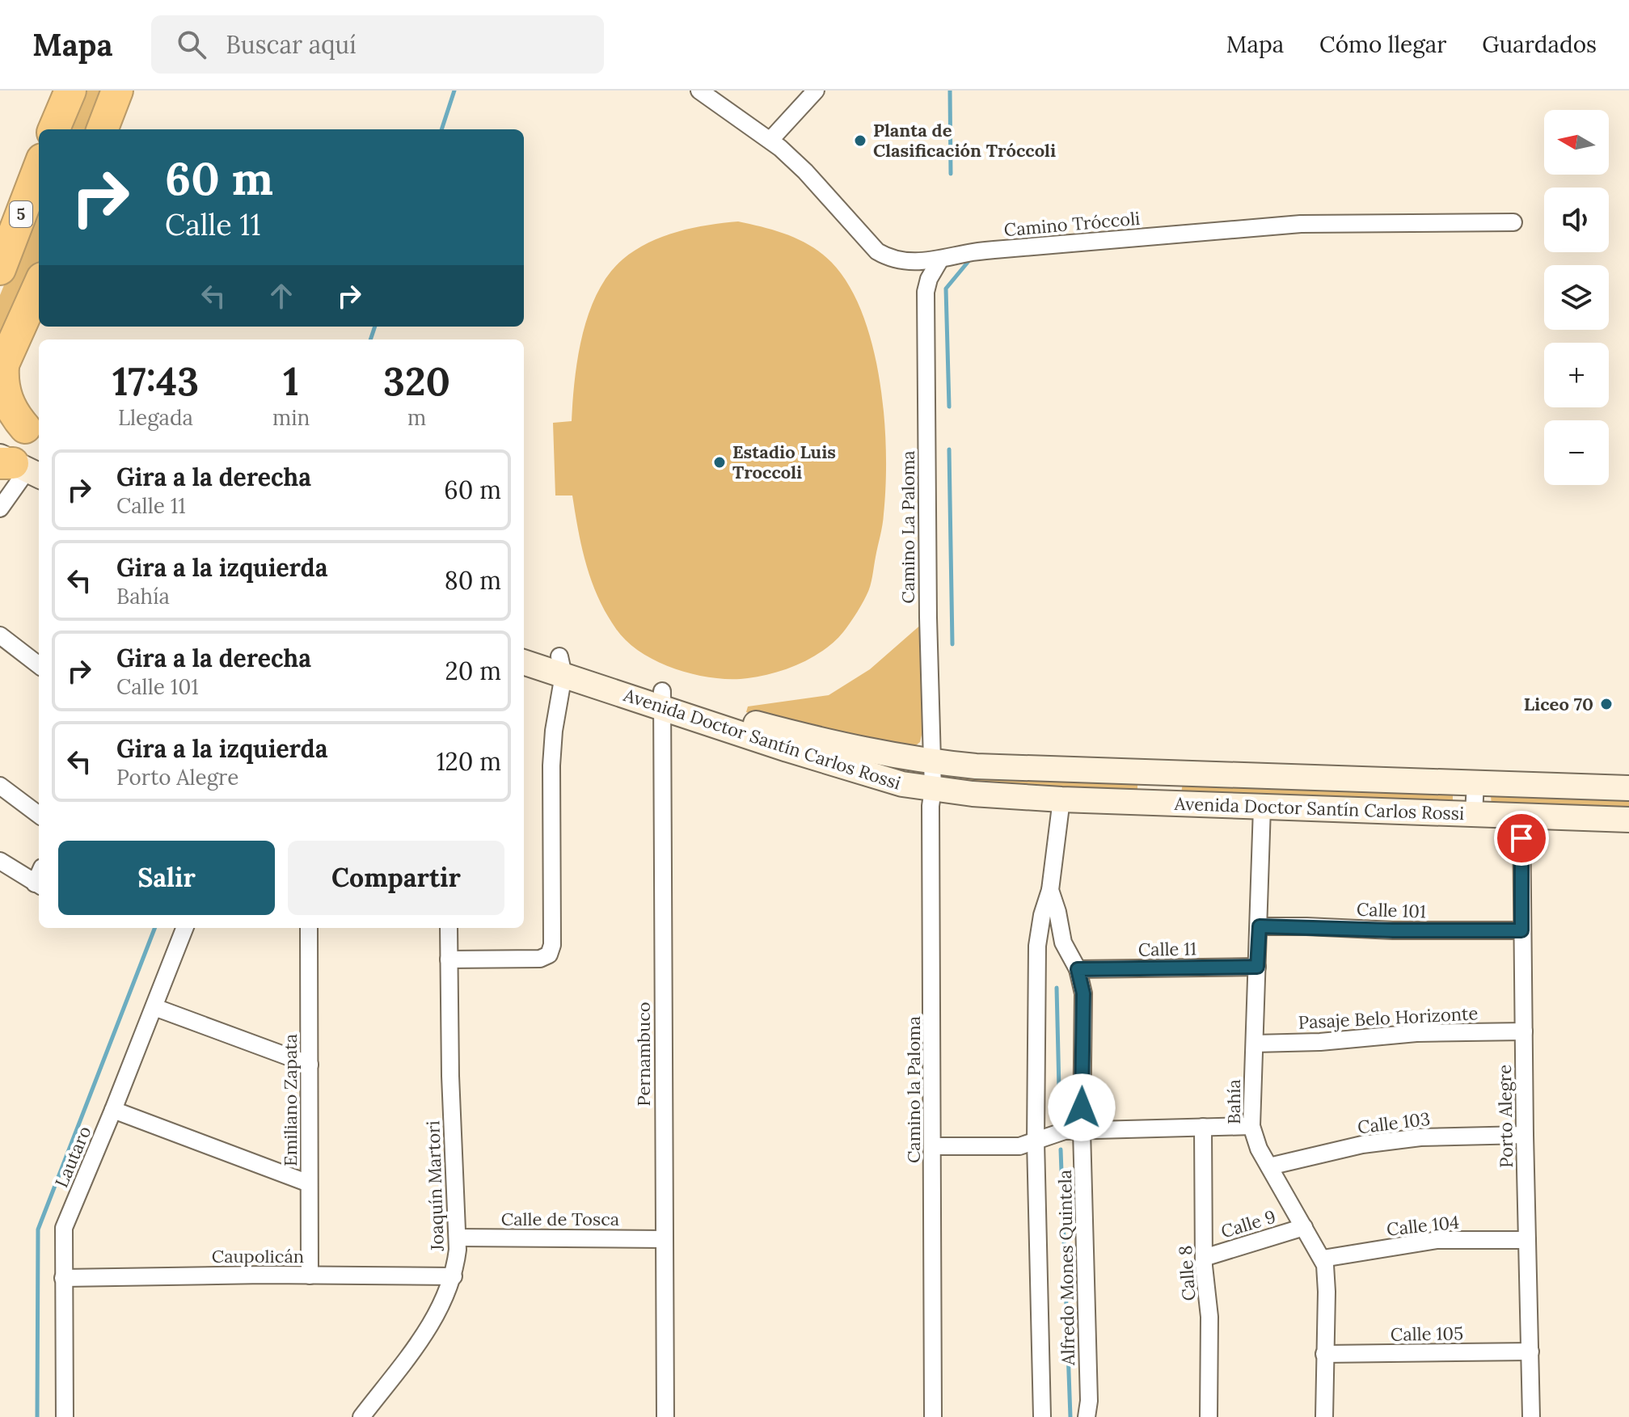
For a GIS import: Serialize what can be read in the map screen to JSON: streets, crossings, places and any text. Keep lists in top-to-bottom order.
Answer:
{
  "streets": {
    "highway": ["5"],
    "street": [
      "Camino Tróccoli",
      "Camino La Paloma",
      "Avenida Doctor Santín Carlos Rossi",
      "Calle 101",
      "Calle 11",
      "Pasaje Belo Horizonte",
      "Pernambuco",
      "Camino la Paloma",
      "Emiliano Zapata",
      "Bahía",
      "Porto Alegre",
      "Calle 103",
      "Lautaro",
      "Joaquín Martori",
      "Calle de Tosca",
      "Calle 9",
      "Calle 104",
      "Caupolicán",
      "Alfredo Mones Quintela",
      "Calle 8",
      "Calle 105"
    ]
  },
  "crossings": [
    ["Camino Tróccoli", "Camino La Paloma"],
    ["Camino La Paloma", "Avenida Doctor Santín Carlos Rossi"],
    ["Camino La Paloma", "Camino la Paloma"],
    ["Avenida Doctor Santín Carlos Rossi", "Pernambuco"],
    ["Avenida Doctor Santín Carlos Rossi", "Camino la Paloma"],
    ["Avenida Doctor Santín Carlos Rossi", "Bahía"],
    ["Avenida Doctor Santín Carlos Rossi", "Porto Alegre"],
    ["Avenida Doctor Santín Carlos Rossi", "Alfredo Mones Quintela"],
    ["Calle 101", "Bahía"],
    ["Calle 101", "Porto Alegre"],
    ["Calle 11", "Bahía"],
    ["Calle 11", "Alfredo Mones Quintela"],
    ["Pasaje Belo Horizonte", "Bahía"],
    ["Pasaje Belo Horizonte", "Porto Alegre"],
    ["Pernambuco", "Calle de Tosca"],
    ["Emiliano Zapata", "Caupolicán"],
    ["Bahía", "Calle 103"],
    ["Bahía", "Calle 9"],
    ["Bahía", "Calle 104"],
    ["Bahía", "Calle 105"],
    ["Porto Alegre", "Calle 103"],
    ["Porto Alegre", "Calle 104"],
    ["Porto Alegre", "Calle 105"],
    ["Lautaro", "Caupolicán"],
    ["Joaquín Martori", "Calle de Tosca"],
    ["Joaquín Martori", "Caupolicán"],
    ["Calle 9", "Calle 8"]
  ],
  "places": ["Planta de Clasificación Tróccoli", "Estadio Luis Troccoli", "Liceo 70"],
  "north": "left",
  "page": {
    "header": "Mapa",
    "search": "Buscar aquí",
    "nav": ["Mapa", "Cómo llegar", "Guardados"],
    "map_buttons": ["+", "−"],
    "turn": ["60 m", "Calle 11"],
    "eta": [
      "17:43",
      "Llegada",
      "1",
      "min",
      "320",
      "m"
    ],
    "list": [
      {
        "name": "Gira a la derecha",
        "note": "Calle 11",
        "value": "60 m"
      },
      {
        "name": "Gira a la izquierda",
        "note": "Bahía",
        "value": "80 m"
      },
      {
        "name": "Gira a la derecha",
        "note": "Calle 101",
        "value": "20 m"
      },
      {
        "name": "Gira a la izquierda",
        "note": "Porto Alegre",
        "value": "120 m"
      }
    ],
    "buttons": ["Salir", "Compartir"]
  }
}
